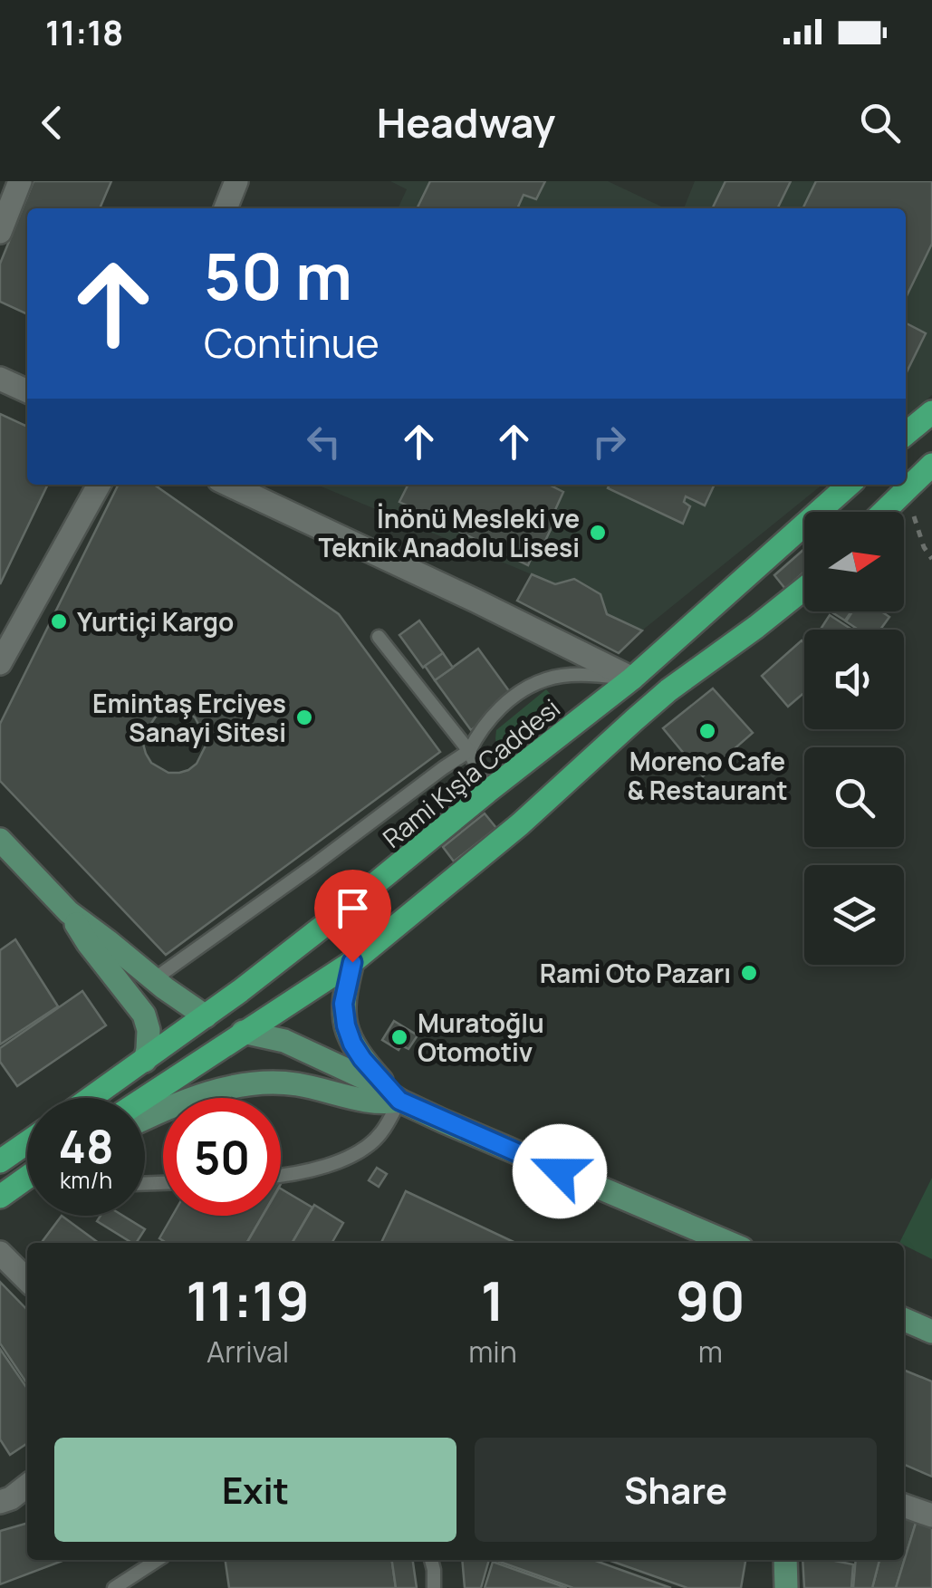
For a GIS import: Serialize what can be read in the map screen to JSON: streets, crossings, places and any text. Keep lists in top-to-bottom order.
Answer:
{
  "streets": {
    "main road": ["Rami Kışla Caddesi"]
  },
  "places": [
    "İnönü Mesleki ve Teknik Anadolu Lisesi",
    "Yurtiçi Kargo",
    "Emintaş Erciyes Sanayi Sitesi",
    "Moreno Cafe & Restaurant",
    "Rami Oto Pazarı",
    "Muratoğlu Otomotiv"
  ],
  "north": "right",
  "page": {
    "status": "11:18",
    "header": "Headway",
    "turn": ["50 m", "Continue"],
    "speed": "48 km/h",
    "limit": "50",
    "eta": [
      "11:19",
      "Arrival",
      "1",
      "min",
      "90",
      "m"
    ],
    "buttons": ["Exit", "Share"]
  }
}
